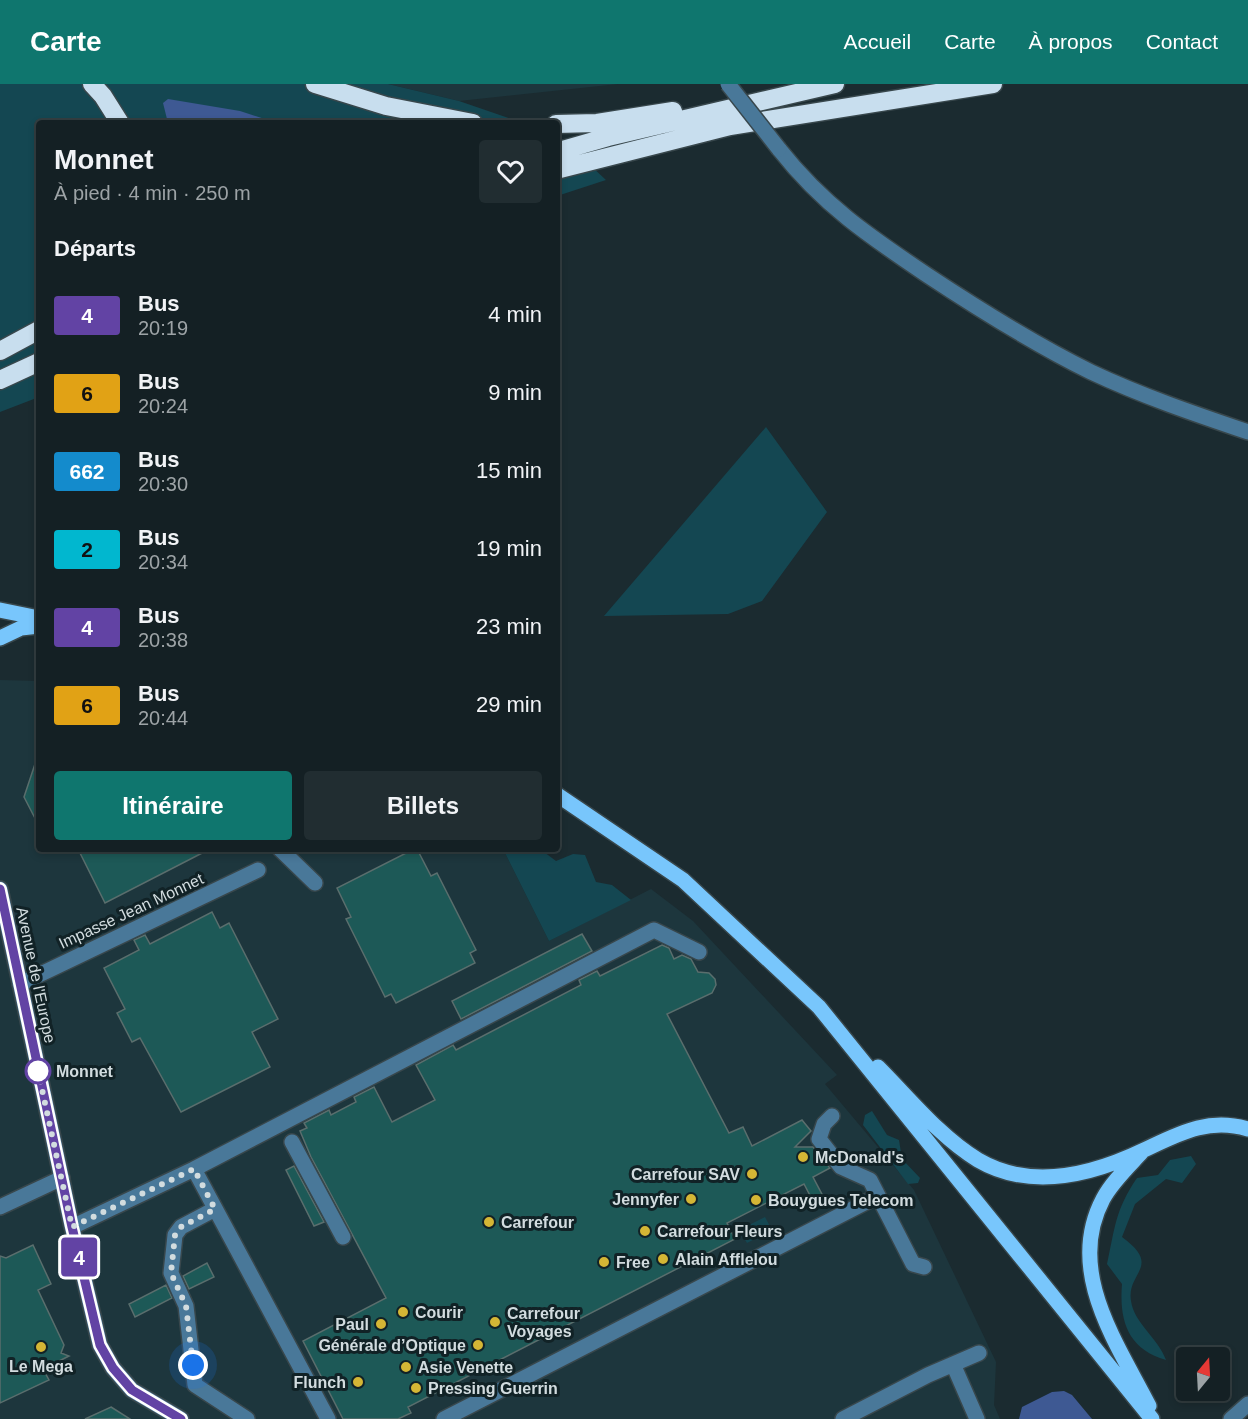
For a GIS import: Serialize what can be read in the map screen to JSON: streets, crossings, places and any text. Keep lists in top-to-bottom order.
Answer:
{
  "streets": {
    "street": ["Impasse Jean Monnet", "Avenue de l'Europe"]
  },
  "crossings": [
    ["Impasse Jean Monnet", "Avenue de l'Europe"]
  ],
  "places": [
    "Monnet",
    "McDonald's",
    "Carrefour SAV",
    "Jennyfer",
    "Bouygues Telecom",
    "Carrefour",
    "Carrefour Fleurs",
    "Alain Afflelou",
    "Free",
    "Courir",
    "Carrefour Voyages",
    "Paul",
    "Générale d’Optique",
    "Le Mega",
    "Asie Venette",
    "Flunch",
    "Pressing Guerrin"
  ],
  "lines": ["bus line 4"],
  "north": "top",
  "page": {
    "header": "Carte",
    "nav": [
      "Accueil",
      "Carte",
      "À propos",
      "Contact"
    ],
    "on_map": "4",
    "heading": [
      ["Monnet", "À pied · 4 min · 250 m"],
      "Départs"
    ],
    "list": [
      {
        "mark": "4",
        "name": "Bus",
        "note": "20:19",
        "value": "4 min"
      },
      {
        "mark": "6",
        "name": "Bus",
        "note": "20:24",
        "value": "9 min"
      },
      {
        "mark": "662",
        "name": "Bus",
        "note": "20:30",
        "value": "15 min"
      },
      {
        "mark": "2",
        "name": "Bus",
        "note": "20:34",
        "value": "19 min"
      },
      {
        "mark": "4",
        "name": "Bus",
        "note": "20:38",
        "value": "23 min"
      },
      {
        "mark": "6",
        "name": "Bus",
        "note": "20:44",
        "value": "29 min"
      }
    ],
    "buttons": ["Itinéraire", "Billets"]
  }
}
